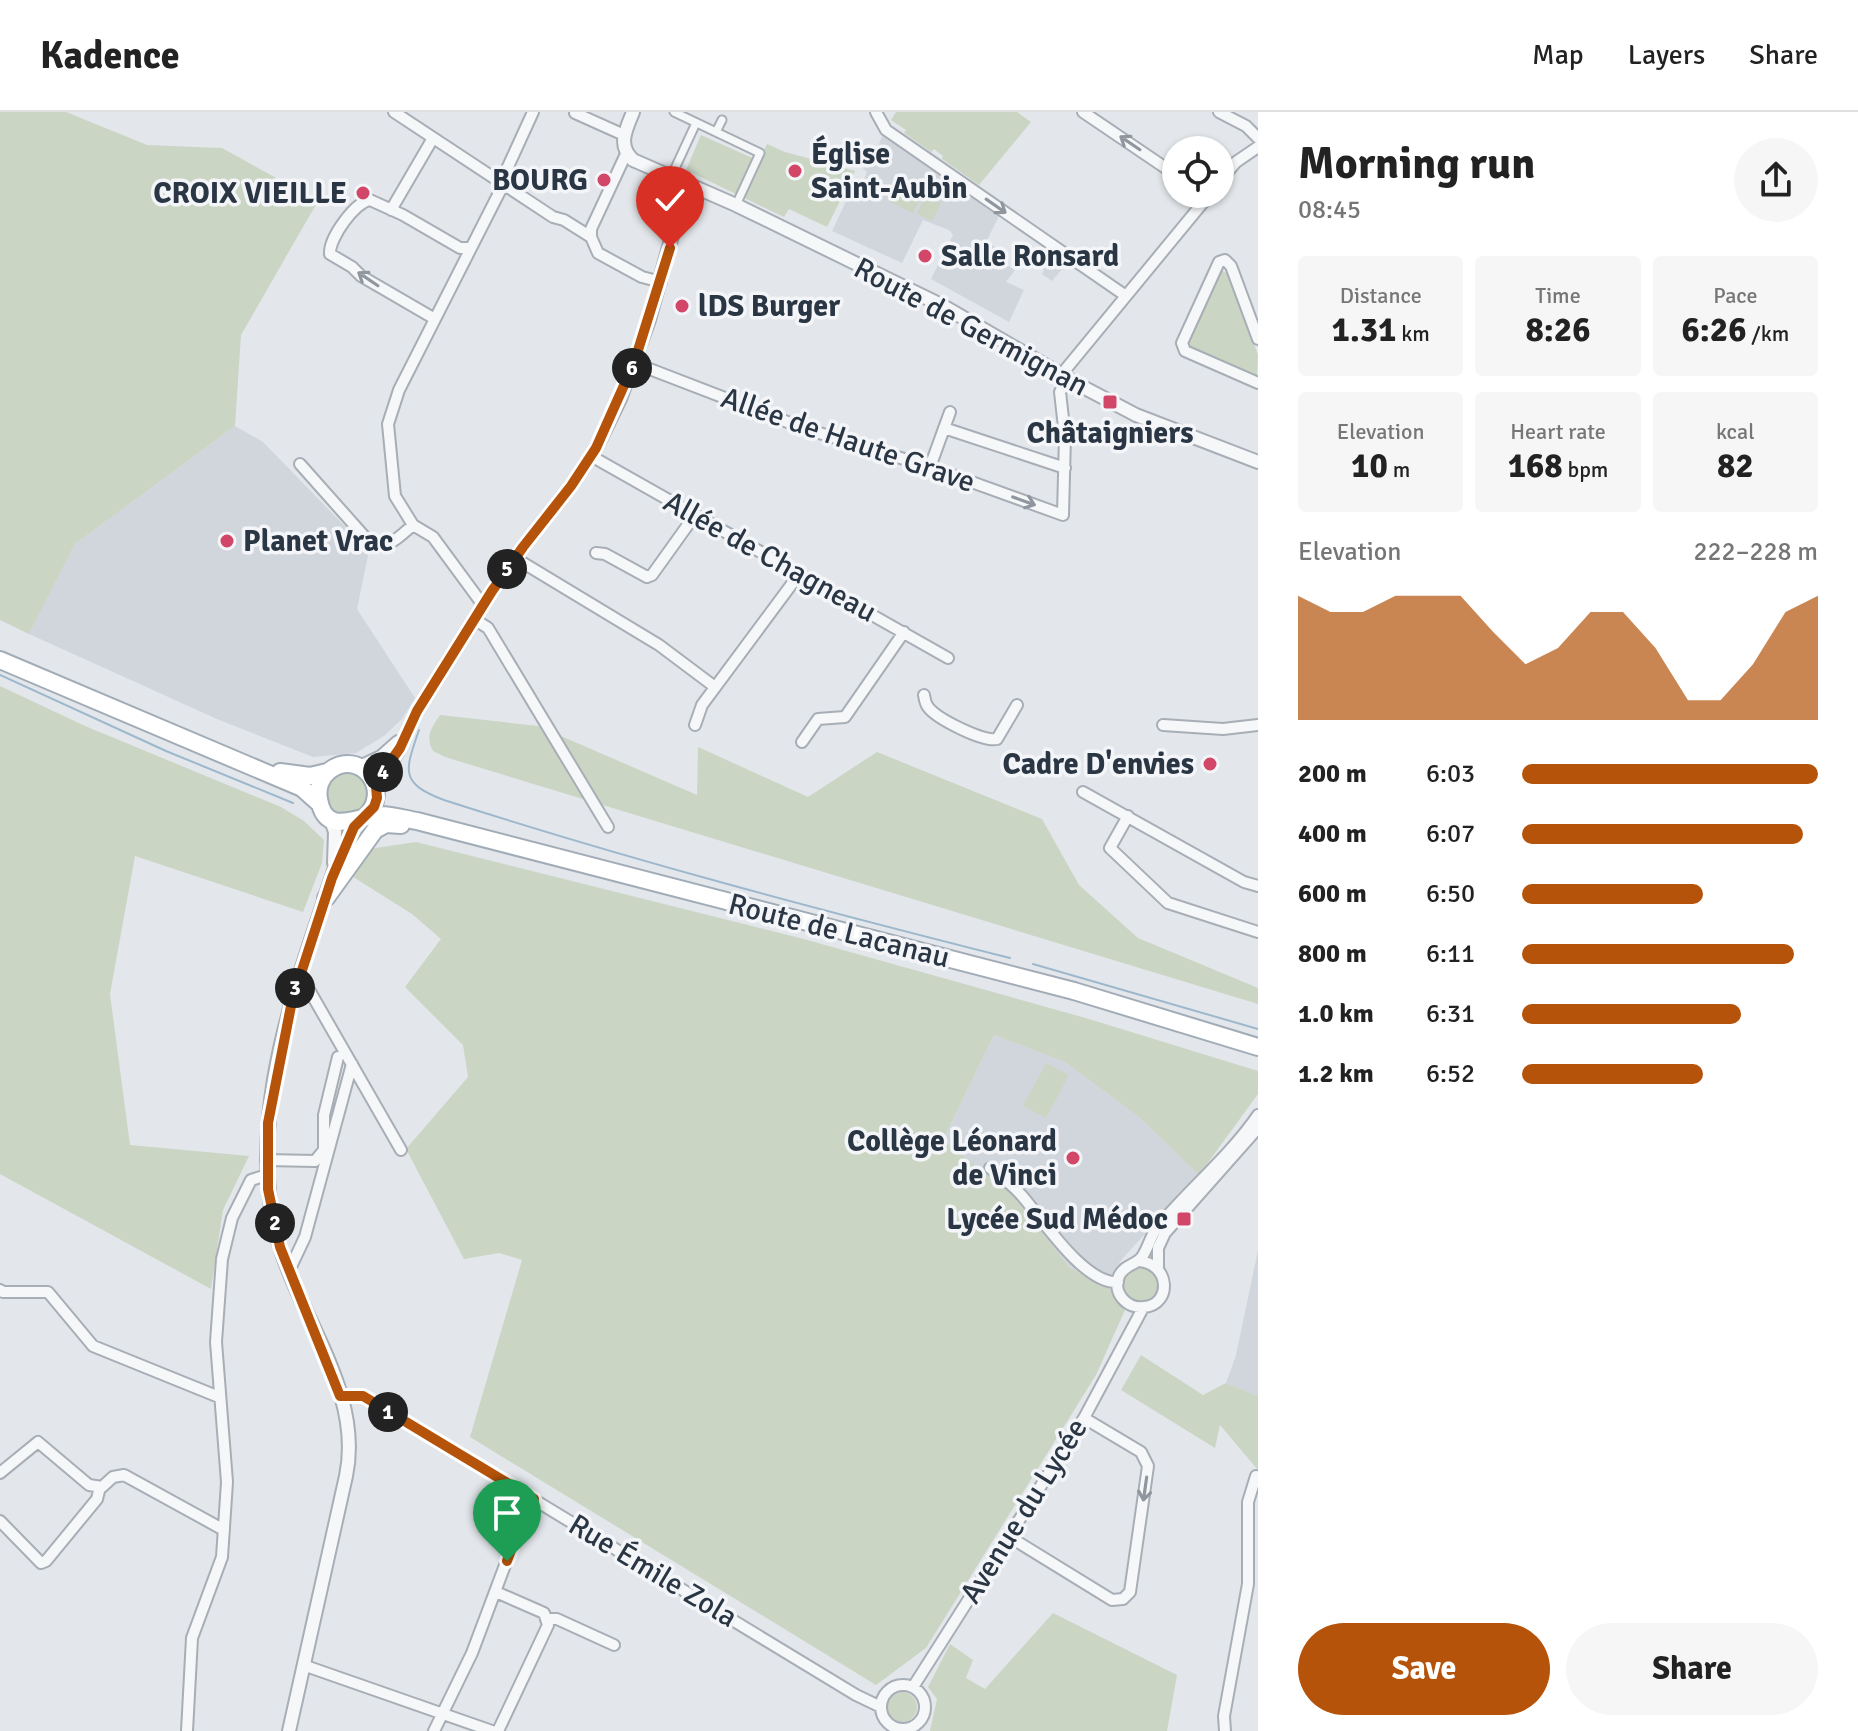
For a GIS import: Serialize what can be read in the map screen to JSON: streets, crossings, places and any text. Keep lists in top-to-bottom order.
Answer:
{
  "streets": {
    "main road": ["Route de Lacanau"],
    "street": [
      "Route de Germignan",
      "Allée de Haute Grave",
      "Allée de Chagneau",
      "Avenue du Lycée",
      "Rue Émile Zola"
    ]
  },
  "crossings": [
    ["Avenue du Lycée", "Rue Émile Zola"]
  ],
  "places": {
    "other": [
      "Église Saint-Aubin",
      "BOURG",
      "CROIX VIEILLE",
      "Salle Ronsard",
      "lDS Burger",
      "Planet Vrac",
      "Cadre D'envies",
      "Collège Léonard de Vinci"
    ],
    "transit": ["Châtaigniers", "Lycée Sud Médoc"]
  },
  "page": {
    "header": "Kadence",
    "nav": ["Map", "Layers", "Share"],
    "heading": ["Morning run", "08:45"],
    "stats": [
      ["Distance", "1.31 km"],
      ["Time", "8:26"],
      ["Pace", "6:26 /km"],
      ["Elevation", "10 m"],
      ["Heart rate", "168 bpm"],
      ["kcal", "82"]
    ],
    "pins": [
      "6",
      "5",
      "4",
      "3",
      "2",
      "1"
    ],
    "chart": ["Elevation", "222–228 m"],
    "list": [
      {
        "name": "200 m",
        "note": "6:03"
      },
      {
        "name": "400 m",
        "note": "6:07"
      },
      {
        "name": "600 m",
        "note": "6:50"
      },
      {
        "name": "800 m",
        "note": "6:11"
      },
      {
        "name": "1.0 km",
        "note": "6:31"
      },
      {
        "name": "1.2 km",
        "note": "6:52"
      }
    ],
    "buttons": ["Save", "Share"]
  }
}
